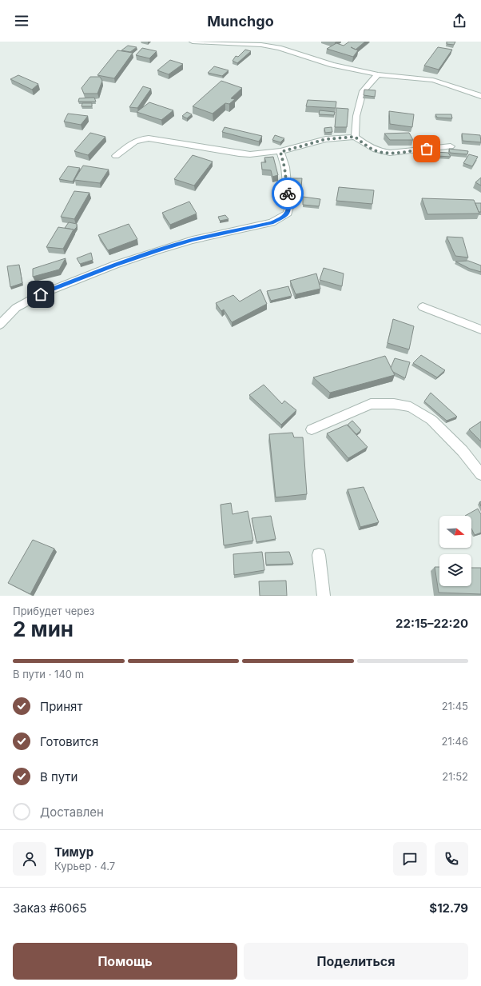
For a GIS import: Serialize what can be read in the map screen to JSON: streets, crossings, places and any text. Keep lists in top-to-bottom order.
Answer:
{
  "north": "right",
  "page": {
    "header": "Munchgo",
    "heading": ["2 мин", "Прибудет через", "22:15–22:20"],
    "panel": [
      "Тимур",
      "Курьер · 4.7",
      "Заказ #6065",
      "$12.79"
    ],
    "bar": "В пути · 140 m",
    "list": [
      ["Принят", "21:45"],
      ["Готовится", "21:46"],
      ["В пути", "21:52"],
      "Доставлен"
    ],
    "buttons": ["Помощь", "Поделиться"]
  }
}
